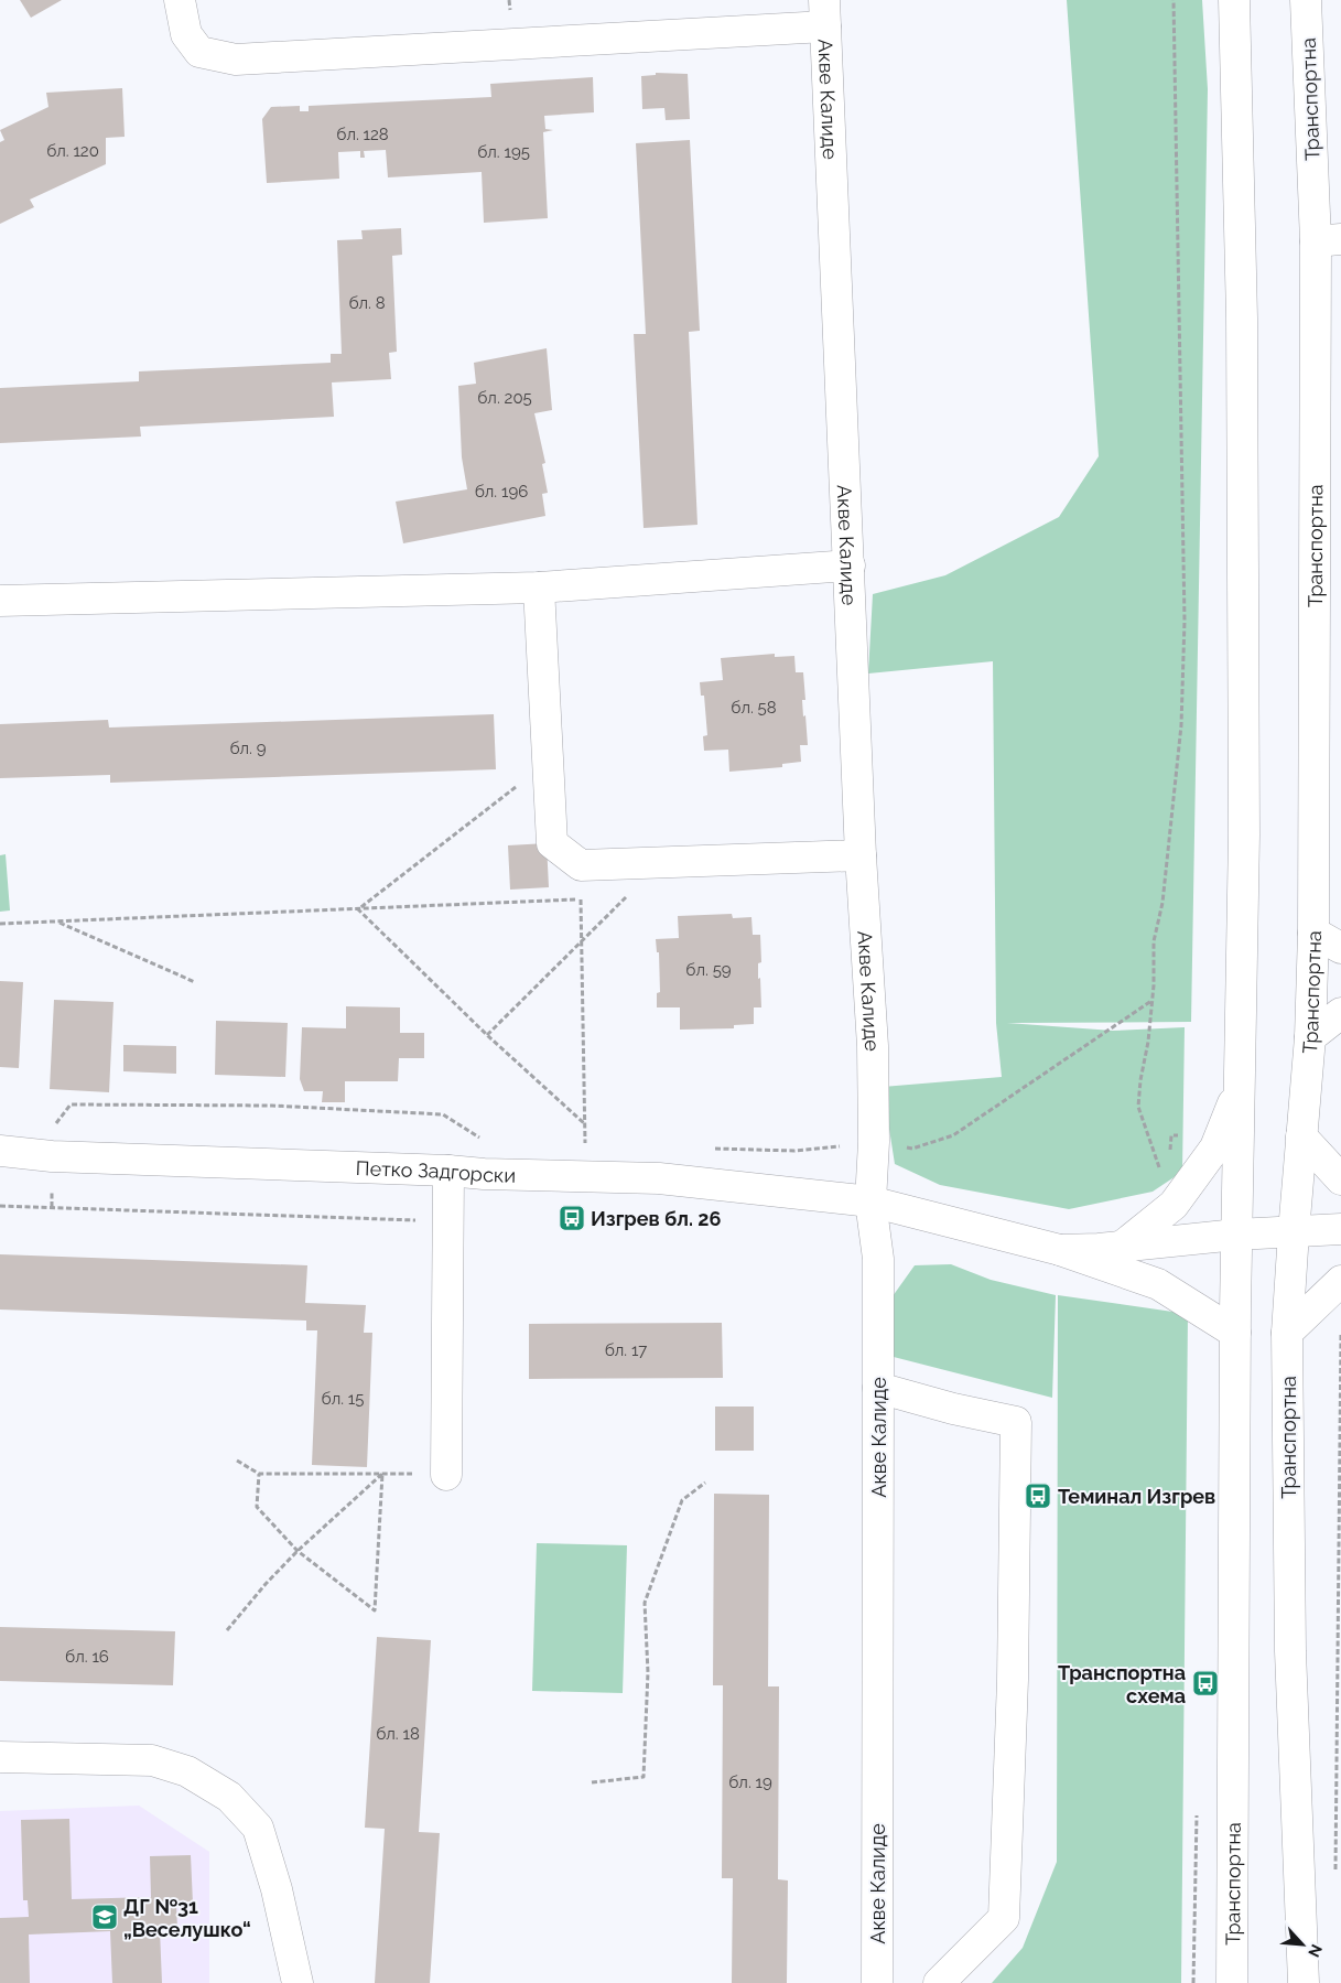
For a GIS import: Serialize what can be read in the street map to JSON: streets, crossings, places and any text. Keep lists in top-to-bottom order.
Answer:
{
  "streets": {
    "street": ["Акве Калиде", "Транспортна", "Петко Задгорски"]
  },
  "crossings": [
    ["Акве Калиде", "Петко Задгорски"]
  ],
  "places": {
    "bus stop": ["Изгрев бл. 26", "Теминал Изгрев", "Транспортна схема"],
    "school or university": ["ДГ №31 „Веселушко“"]
  },
  "house_numbers": [
    "бл. 128",
    "бл. 120",
    "бл. 195",
    "бл. 8",
    "бл. 205",
    "бл. 196",
    "бл. 58",
    "бл. 9",
    "бл. 59",
    "бл. 17",
    "бл. 15",
    "бл. 16",
    "бл. 18",
    "бл. 19"
  ],
  "north": "bottom right"
}
